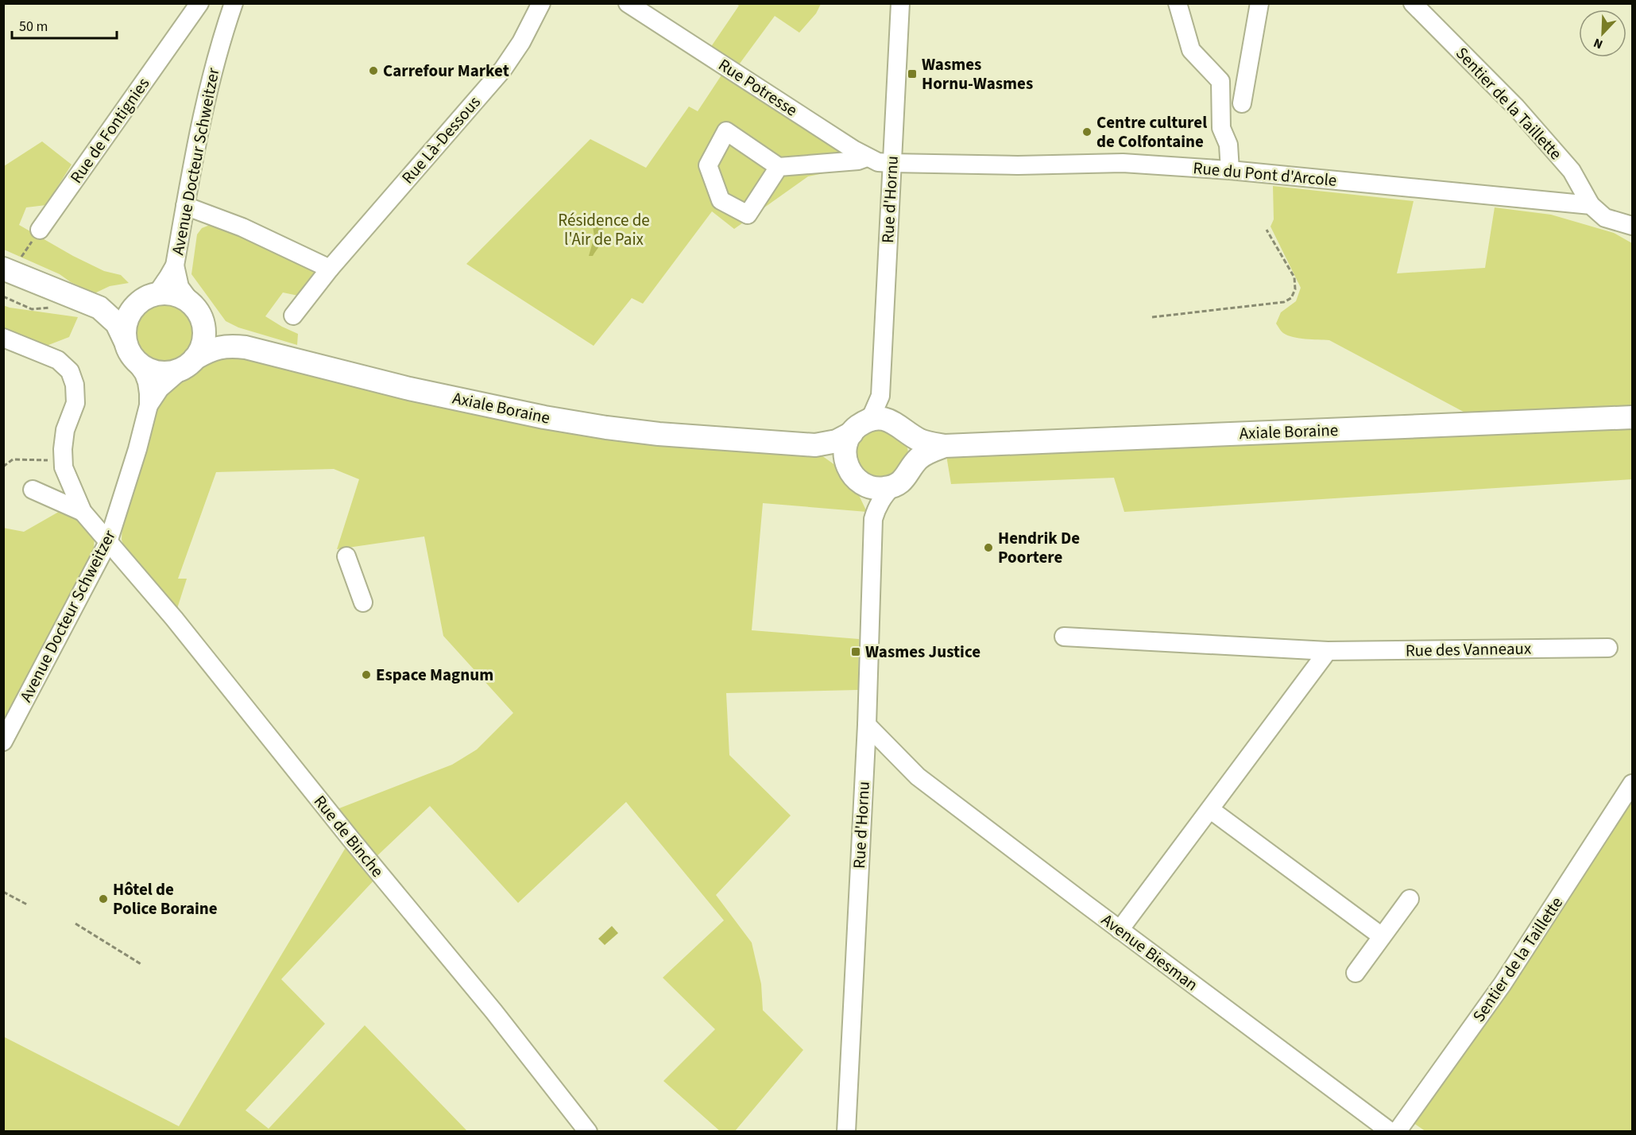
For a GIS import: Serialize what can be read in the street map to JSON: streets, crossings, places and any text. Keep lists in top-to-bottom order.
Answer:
{
  "streets": {
    "main road": ["Axiale Boraine"],
    "street": [
      "Rue Potresse",
      "Sentier de la Taillette",
      "Rue de Fontignies",
      "Rue Là-Dessous",
      "Avenue Docteur Schweitzer",
      "Rue du Pont d'Arcole",
      "Rue d'Hornu",
      "Rue des Vanneaux",
      "Rue de Binche",
      "Avenue Biesman"
    ]
  },
  "crossings": [
    ["Rue Potresse", "Rue du Pont d'Arcole"],
    ["Rue Potresse", "Rue d'Hornu"],
    ["Sentier de la Taillette", "Rue du Pont d'Arcole"],
    ["Avenue Docteur Schweitzer", "Rue de Binche"],
    ["Rue du Pont d'Arcole", "Rue d'Hornu"],
    ["Rue d'Hornu", "Avenue Biesman"]
  ],
  "parks": ["Résidence de l'Air de Paix"],
  "places": {
    "other": [
      "Carrefour Market",
      "Centre culturel de Colfontaine",
      "Hendrik De Poortere",
      "Espace Magnum",
      "Hôtel de Police Boraine"
    ],
    "transit": ["Wasmes Hornu-Wasmes", "Wasmes Justice"]
  },
  "scale_bar": "50 m",
  "north": "bottom left"
}
